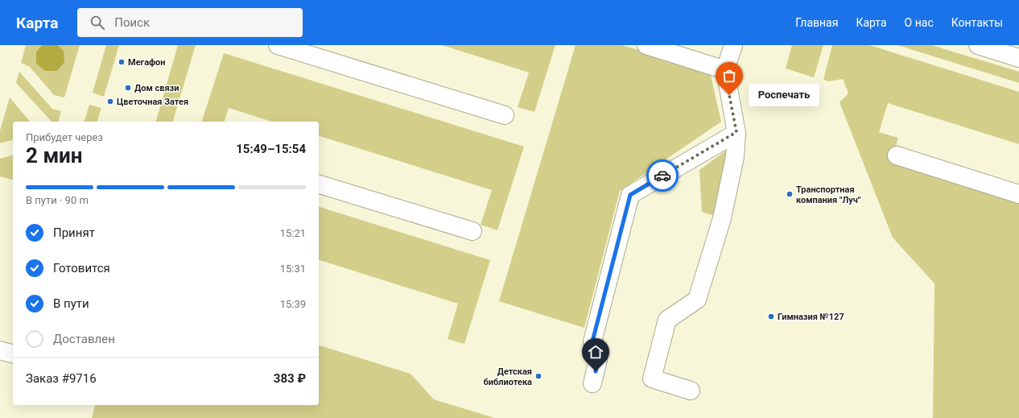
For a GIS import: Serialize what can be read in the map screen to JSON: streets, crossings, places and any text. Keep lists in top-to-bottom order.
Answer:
{
  "places": [
    "Мегафон",
    "Дом связи",
    "Роспечать",
    "Цветочная Затея",
    "Транспортная компания \"Луч\"",
    "Гимназия №127",
    "Детская библиотека"
  ],
  "page": {
    "header": "Карта",
    "search": "Поиск",
    "nav": [
      "Главная",
      "Карта",
      "О нас",
      "Контакты"
    ],
    "bubble": "Роспечать",
    "heading": ["2 мин", "Прибудет через", "15:49–15:54"],
    "panel": ["Заказ #9716", "383 ₽"],
    "bar": "В пути · 90 m",
    "list": [
      ["Принят", "15:21"],
      ["Готовится", "15:31"],
      ["В пути", "15:39"],
      "Доставлен"
    ]
  }
}
